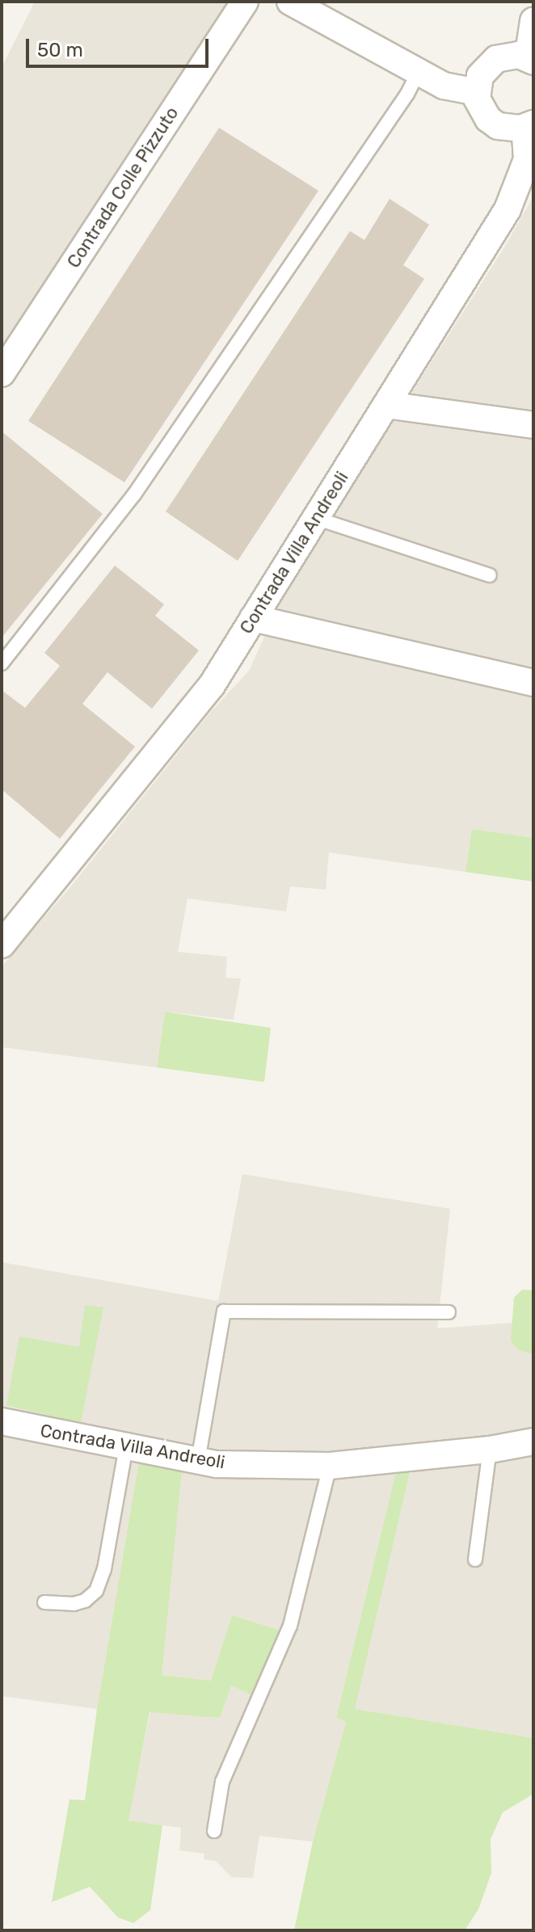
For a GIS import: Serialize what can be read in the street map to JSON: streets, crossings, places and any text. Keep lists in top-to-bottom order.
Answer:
{
  "streets": {
    "street": ["Contrada Colle Pizzuto", "Contrada Villa Andreoli"]
  },
  "scale_bar": "50 m"
}
